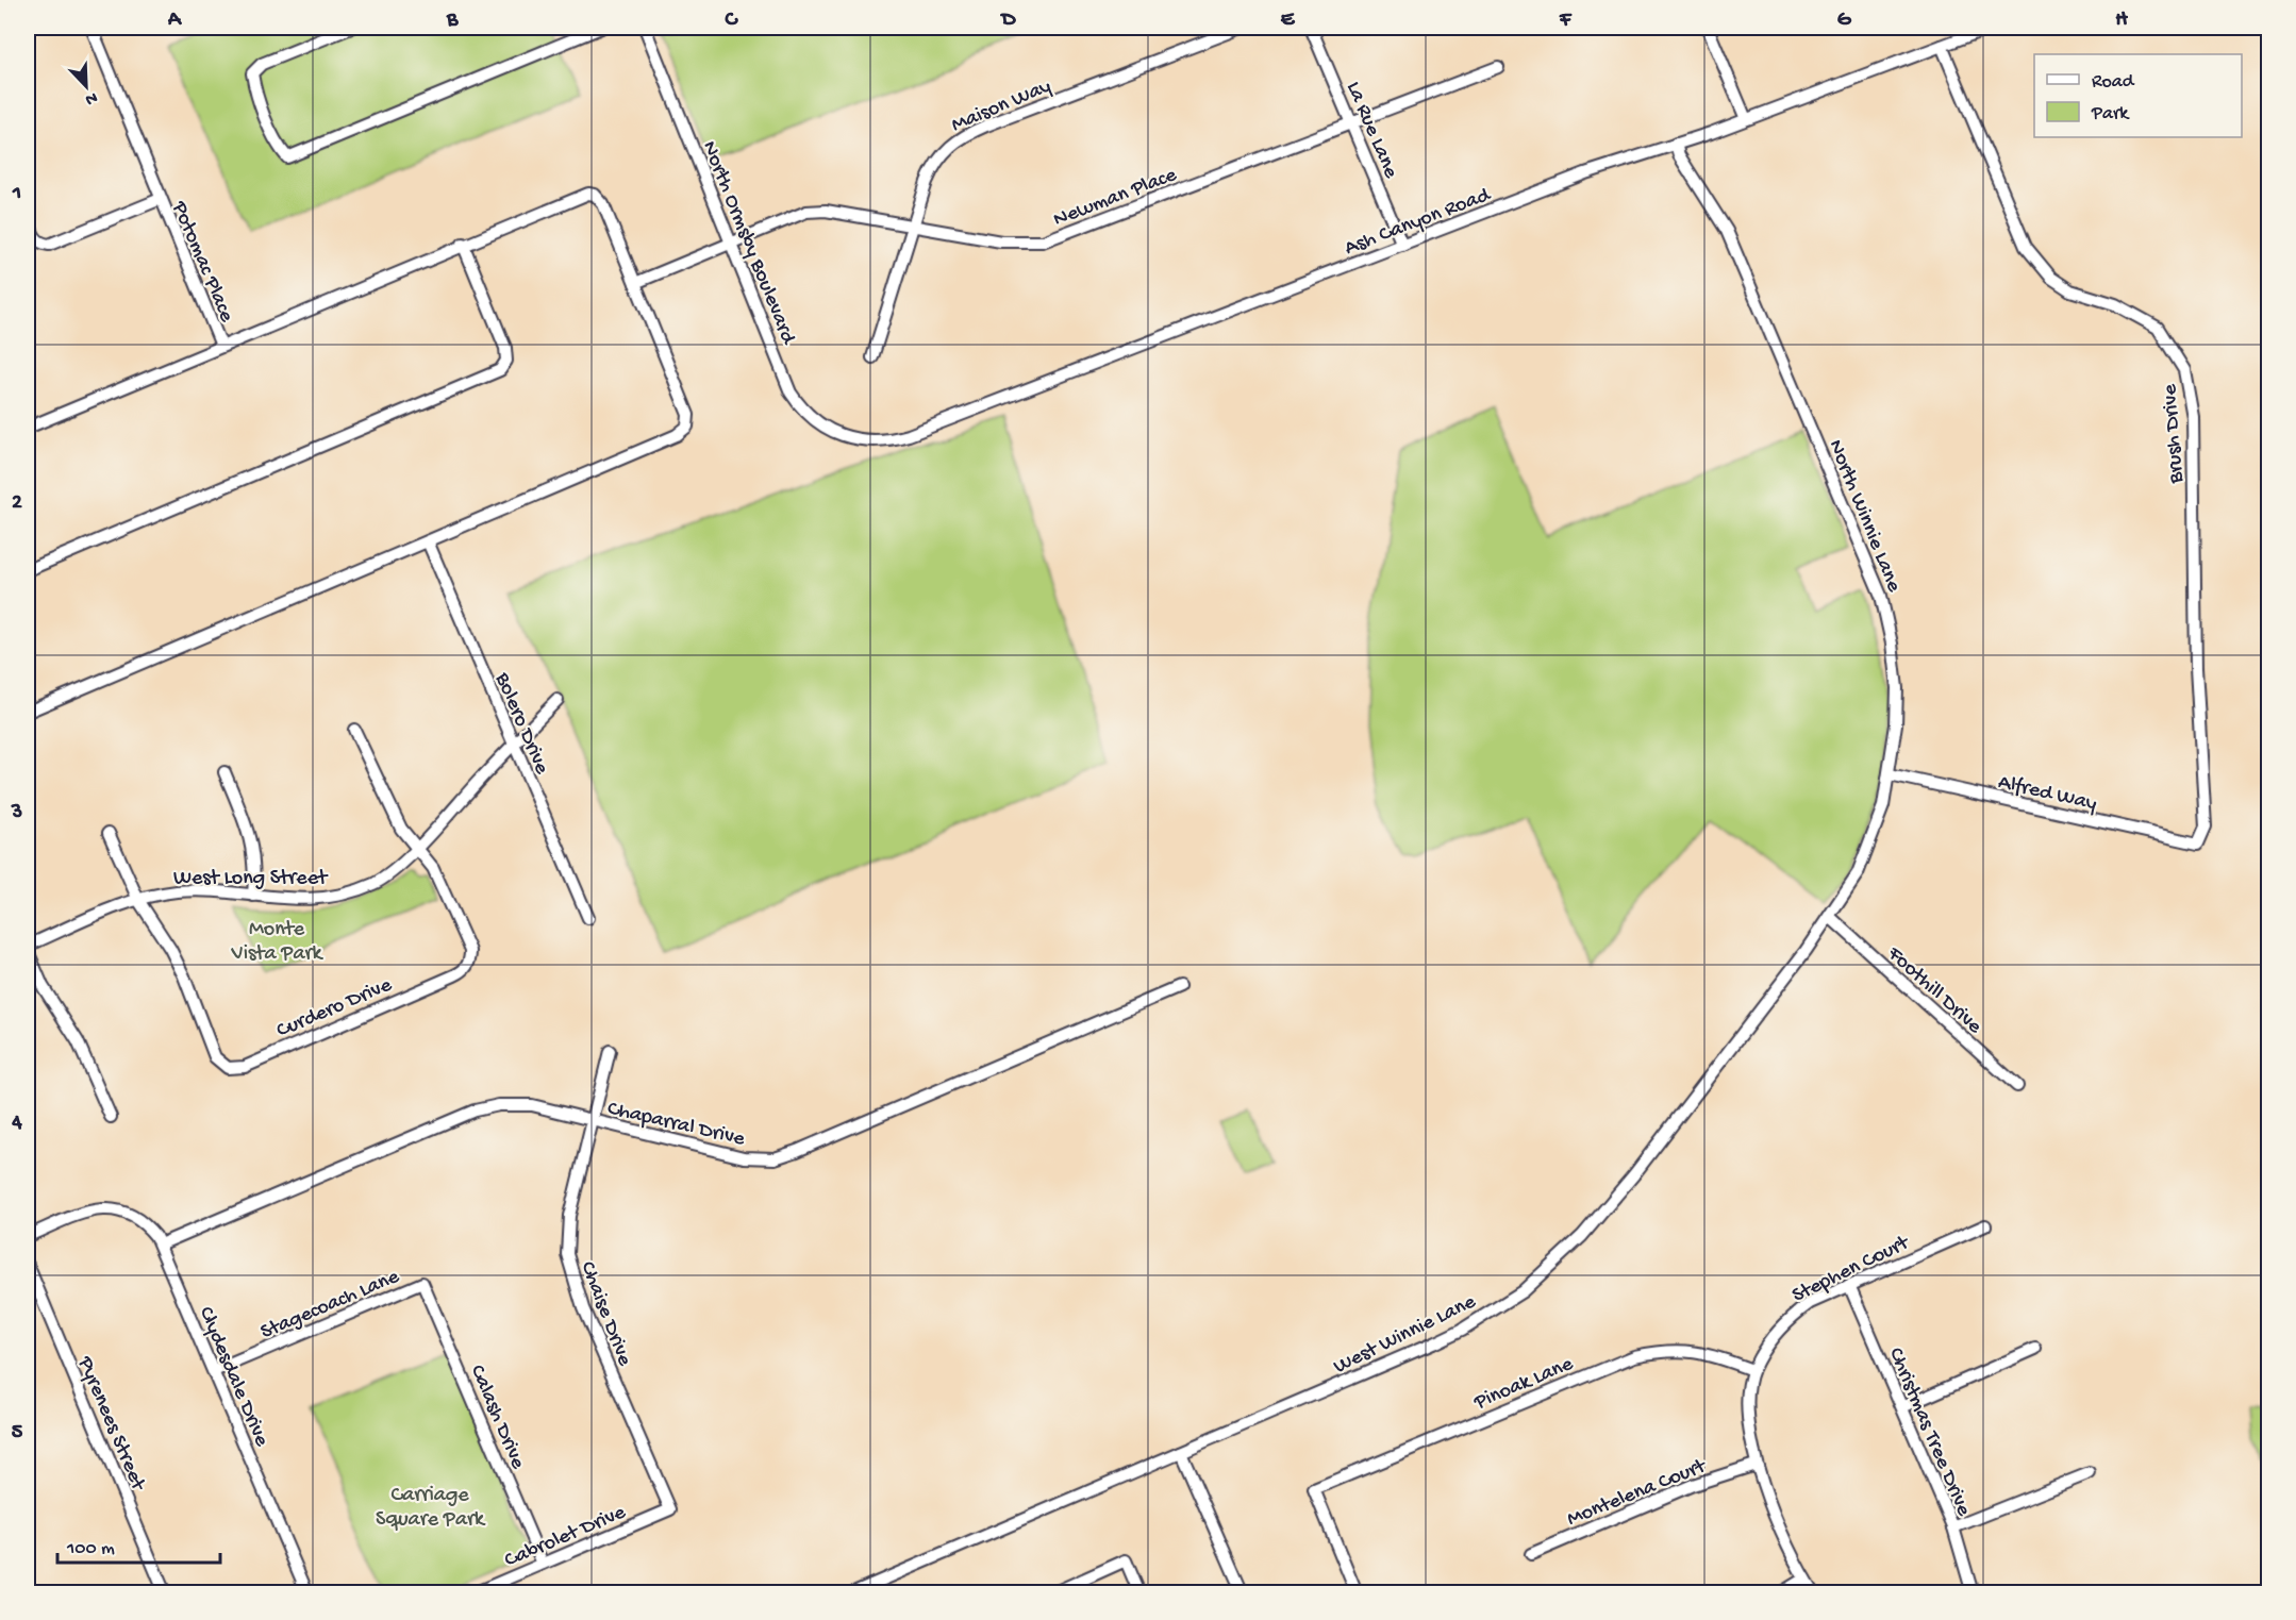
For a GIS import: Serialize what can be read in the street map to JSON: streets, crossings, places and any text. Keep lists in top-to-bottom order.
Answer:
{
  "streets": {
    "street": [
      "Maison Way",
      "La Rue Lane",
      "Newman Place",
      "Ash Canyon Road",
      "North Ormsby Boulevard",
      "Potomac Place",
      "Brush Drive",
      "North Winnie Lane",
      "Bolero Drive",
      "Alfred Way",
      "West Long Street",
      "Foothill Drive",
      "Curdero Drive",
      "Chaparral Drive",
      "Stephen Court",
      "Stagecoach Lane",
      "Chaise Drive",
      "West Winnie Lane",
      "Clydesdale Drive",
      "Pinoak Lane",
      "Calash Drive",
      "Pyrenees Street",
      "Christmas Tree Drive",
      "Montelena Court",
      "Cabrolet Drive"
    ]
  },
  "crossings": [
    ["Maison Way", "Newman Place"],
    ["La Rue Lane", "Newman Place"],
    ["La Rue Lane", "Ash Canyon Road"],
    ["Newman Place", "North Ormsby Boulevard"],
    ["Ash Canyon Road", "North Ormsby Boulevard"],
    ["Ash Canyon Road", "Brush Drive"],
    ["Ash Canyon Road", "North Winnie Lane"],
    ["Brush Drive", "Alfred Way"],
    ["North Winnie Lane", "Alfred Way"],
    ["North Winnie Lane", "Foothill Drive"],
    ["North Winnie Lane", "West Winnie Lane"],
    ["Bolero Drive", "West Long Street"],
    ["West Long Street", "Curdero Drive"],
    ["Foothill Drive", "West Winnie Lane"],
    ["Chaparral Drive", "Chaise Drive"],
    ["Chaparral Drive", "Clydesdale Drive"],
    ["Stephen Court", "Pinoak Lane"],
    ["Stephen Court", "Christmas Tree Drive"],
    ["Stagecoach Lane", "Clydesdale Drive"],
    ["Stagecoach Lane", "Calash Drive"],
    ["Chaise Drive", "Cabrolet Drive"],
    ["Calash Drive", "Cabrolet Drive"]
  ],
  "parks": ["Monte Vista Park", "Carriage Square Park"],
  "legend": ["Road", "Park"],
  "scale_bar": "100 m",
  "north": "bottom right",
  "grid": {
    "columns": [
      "A",
      "B",
      "C",
      "D",
      "E",
      "F",
      "G",
      "H"
    ],
    "rows": [
      "1",
      "2",
      "3",
      "4",
      "5"
    ]
  }
}
